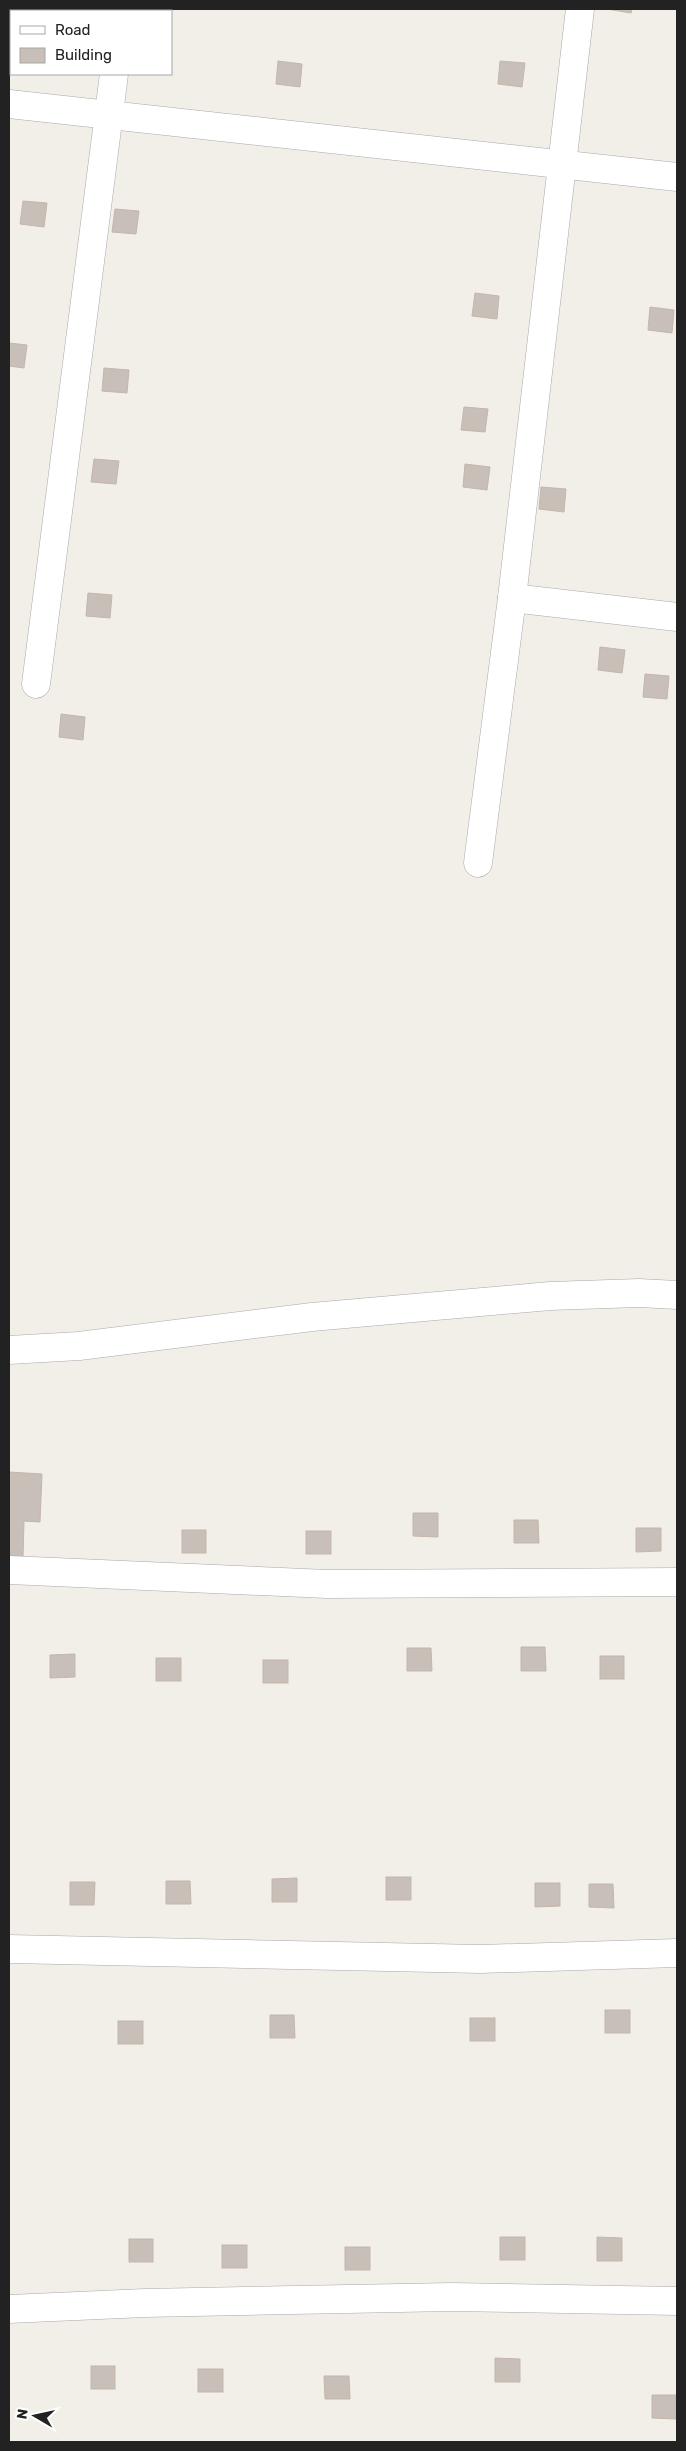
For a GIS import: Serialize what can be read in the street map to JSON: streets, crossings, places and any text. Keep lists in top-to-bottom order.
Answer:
{
  "legend": ["Road", "Building"],
  "north": "left"
}
